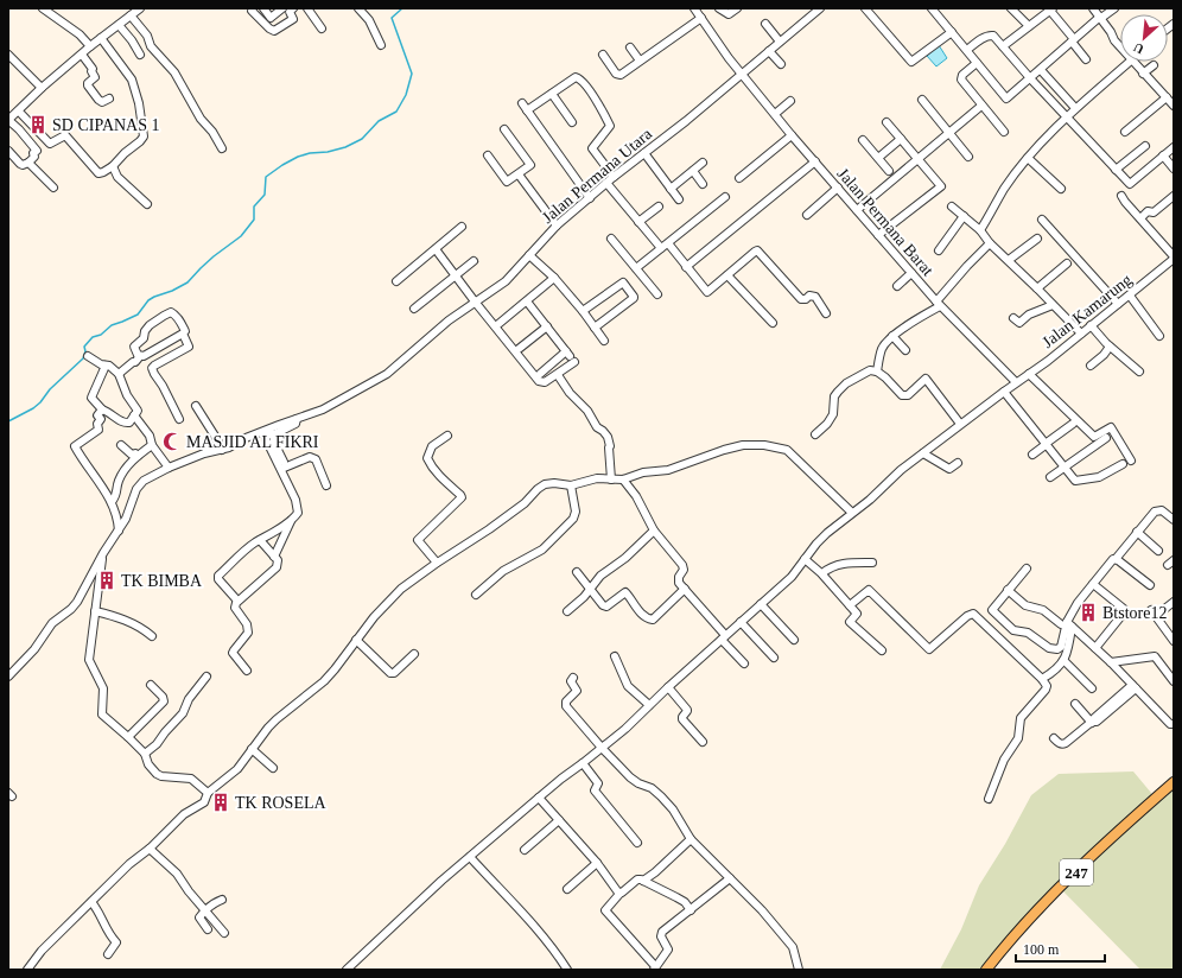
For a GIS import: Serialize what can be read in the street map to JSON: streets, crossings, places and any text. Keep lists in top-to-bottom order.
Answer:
{
  "streets": {
    "main road": ["247"],
    "street": ["Jalan Permana Utara", "Jalan Permana Barat", "Jalan Kamarung"]
  },
  "crossings": [
    ["Jalan Permana Utara", "Jalan Permana Barat"],
    ["Jalan Permana Barat", "Jalan Kamarung"]
  ],
  "places": {
    "building": [
      "SD CIPANAS 1",
      "TK BIMBA",
      "Btstore12",
      "TK ROSELA"
    ],
    "mosque": ["MASJID AL FIKRI"]
  },
  "scale_bar": "100 m",
  "north": "bottom left"
}
